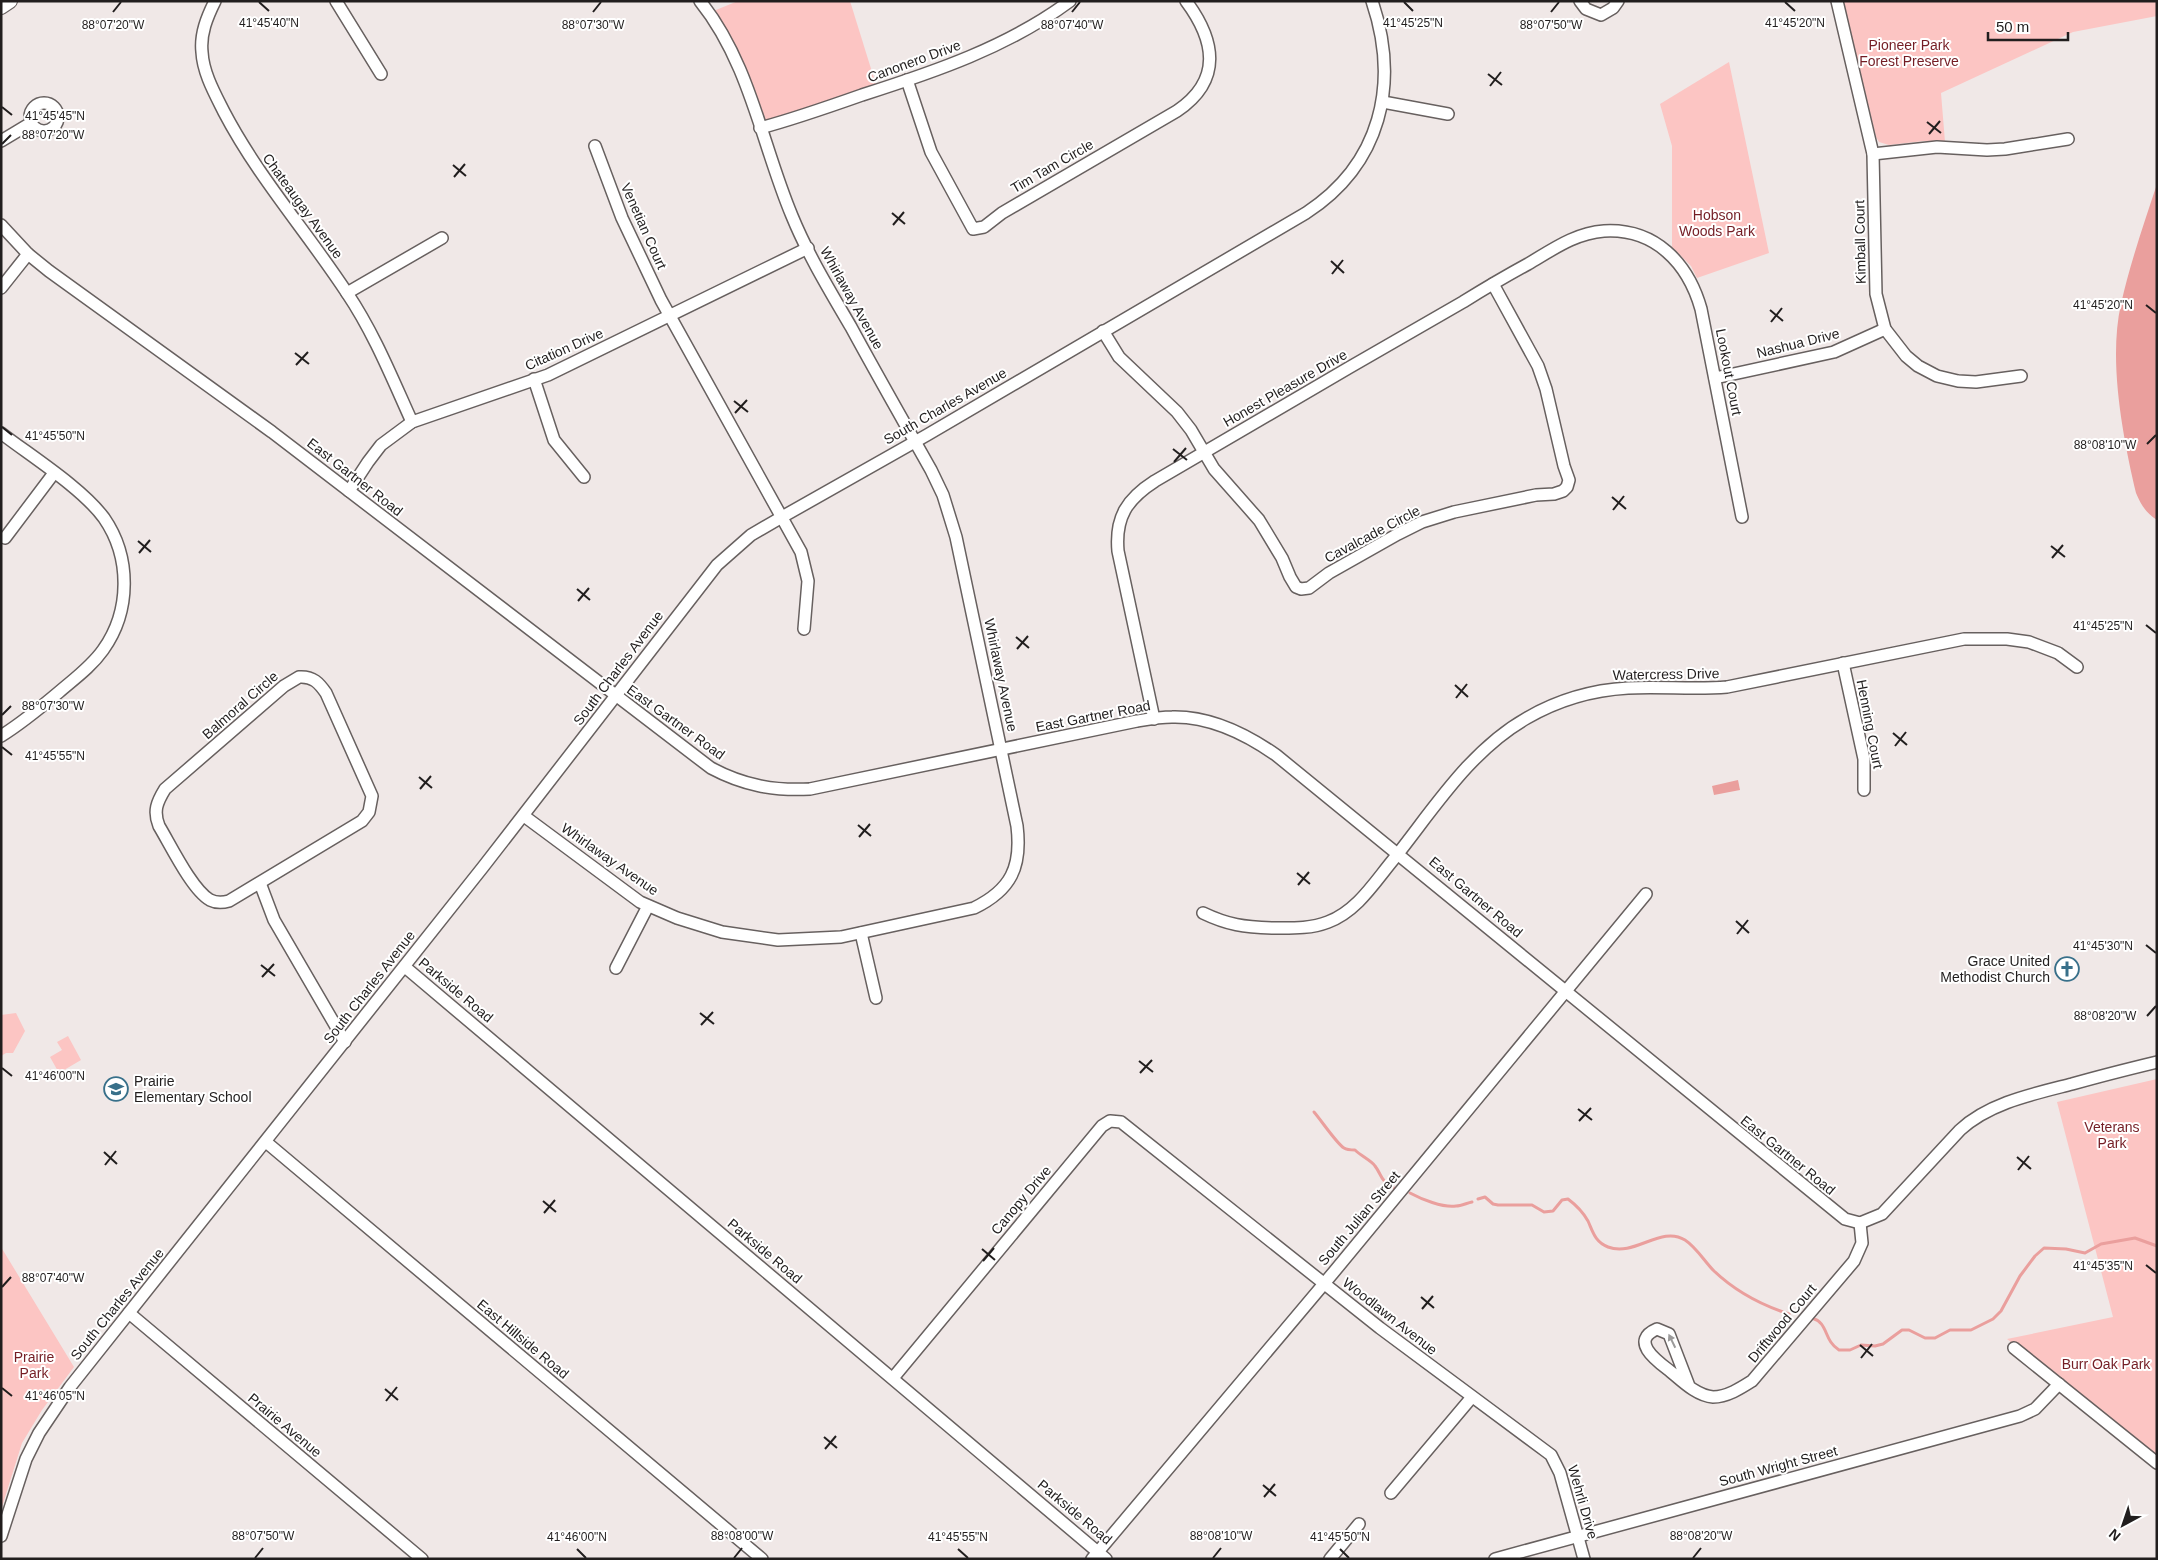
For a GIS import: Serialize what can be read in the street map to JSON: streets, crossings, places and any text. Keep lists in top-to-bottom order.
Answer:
{
  "streets": {
    "street": [
      "Canonero Drive",
      "Tim Tam Circle",
      "Chateaugay Avenue",
      "Venetian Court",
      "Kimball Court",
      "Whirlaway Avenue",
      "Nashua Drive",
      "Citation Drive",
      "Lookout Court",
      "Honest Pleasure Drive",
      "South Charles Avenue",
      "East Gartner Road",
      "Cavalcade Circle",
      "Watercress Drive",
      "Balmoral Circle",
      "Henning Court",
      "Parkside Road",
      "Canopy Drive",
      "South Julian Street",
      "Woodlawn Avenue",
      "Driftwood Court",
      "East Hillside Road",
      "Prairie Avenue",
      "South Wright Street",
      "Wehrli Drive"
    ]
  },
  "crossings": [
    ["Canonero Drive", "Tim Tam Circle"],
    ["Canonero Drive", "Whirlaway Avenue"],
    ["Chateaugay Avenue", "Citation Drive"],
    ["Venetian Court", "Citation Drive"],
    ["Venetian Court", "South Charles Avenue"],
    ["Kimball Court", "Nashua Drive"],
    ["Whirlaway Avenue", "Citation Drive"],
    ["Whirlaway Avenue", "South Charles Avenue"],
    ["Whirlaway Avenue", "East Gartner Road"],
    ["Nashua Drive", "Lookout Court"],
    ["Citation Drive", "East Gartner Road"],
    ["Lookout Court", "Honest Pleasure Drive"],
    ["Honest Pleasure Drive", "East Gartner Road"],
    ["Honest Pleasure Drive", "Cavalcade Circle"],
    ["South Charles Avenue", "East Gartner Road"],
    ["South Charles Avenue", "Cavalcade Circle"],
    ["South Charles Avenue", "Parkside Road"],
    ["South Charles Avenue", "East Hillside Road"],
    ["South Charles Avenue", "Prairie Avenue"],
    ["East Gartner Road", "Watercress Drive"],
    ["East Gartner Road", "South Julian Street"],
    ["East Gartner Road", "Driftwood Court"],
    ["Watercress Drive", "Henning Court"],
    ["Parkside Road", "Canopy Drive"],
    ["Parkside Road", "South Julian Street"],
    ["Canopy Drive", "Woodlawn Avenue"],
    ["South Julian Street", "Woodlawn Avenue"],
    ["Woodlawn Avenue", "Wehrli Drive"],
    ["South Wright Street", "Wehrli Drive"]
  ],
  "parks": [
    "Pioneer Park Forest Preserve",
    "Hobson Woods Park",
    "Veterans Park",
    "Prairie Park",
    "Burr Oak Park"
  ],
  "places": {
    "church": ["Grace United Methodist Church"],
    "school or university": ["Prairie Elementary School"]
  },
  "scale_bar": "50 m",
  "north": "bottom left",
  "coordinates": [
    "41°45'40\"N",
    "41°45'25\"N",
    "41°45'20\"N",
    "88°07'20\"W",
    "88°07'30\"W",
    "88°07'40\"W",
    "88°07'50\"W",
    "41°45'45\"N",
    "41°45'50\"N",
    "88°08'10\"W",
    "41°45'55\"N",
    "41°45'30\"N",
    "88°08'20\"W",
    "41°46'00\"N",
    "41°45'35\"N",
    "41°46'05\"N",
    "88°08'00\"W"
  ]
}
